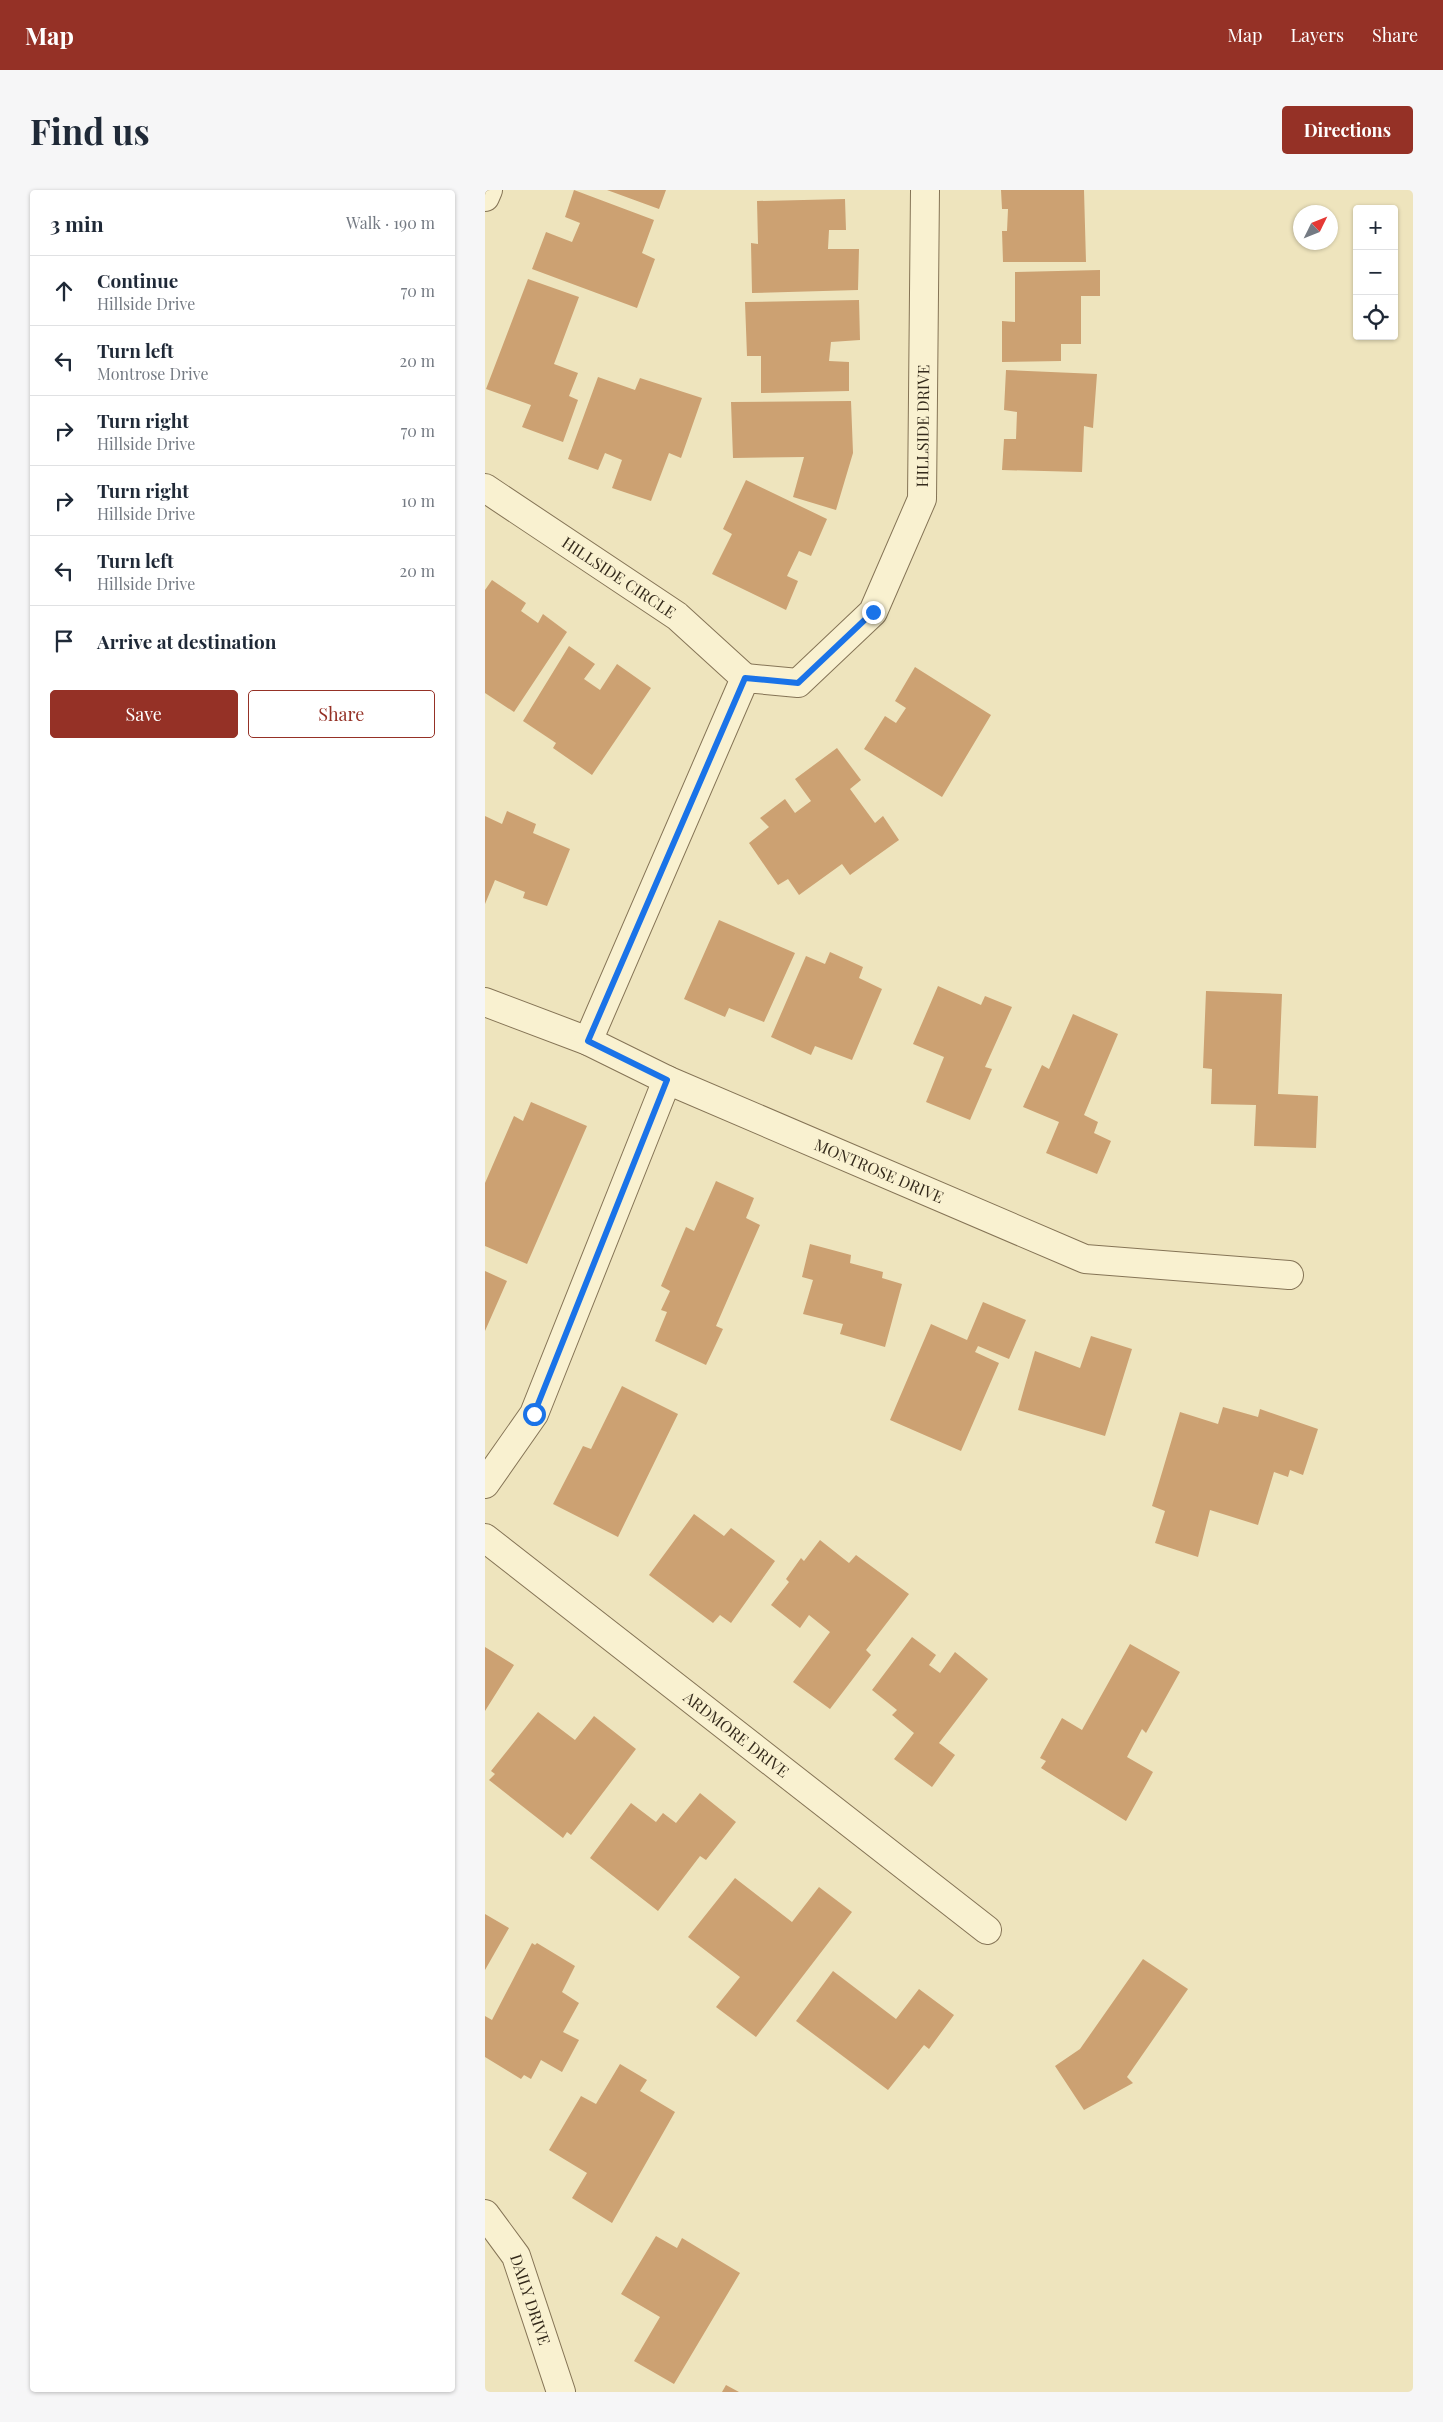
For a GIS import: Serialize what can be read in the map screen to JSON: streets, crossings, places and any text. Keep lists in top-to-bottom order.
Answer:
{
  "streets": {
    "street": [
      "HILLSIDE DRIVE",
      "HILLSIDE CIRCLE",
      "MONTROSE DRIVE",
      "ARDMORE DRIVE",
      "DAILY DRIVE"
    ]
  },
  "crossings": [
    ["HILLSIDE DRIVE", "HILLSIDE CIRCLE"]
  ],
  "north": "top right",
  "page": {
    "header": "Map",
    "nav": ["Map", "Layers", "Share"],
    "buttons": [
      "Directions",
      ["Save", "Share"]
    ],
    "title": "Find us",
    "heading": ["3 min", "Walk · 190 m"],
    "map_buttons": ["+", "−"],
    "list": [
      ["Continue", "Hillside Drive", "70 m"],
      ["Turn left", "Montrose Drive", "20 m"],
      ["Turn right", "Hillside Drive", "70 m"],
      ["Turn right", "Hillside Drive", "10 m"],
      ["Turn left", "Hillside Drive", "20 m"],
      "Arrive at destination"
    ]
  }
}
